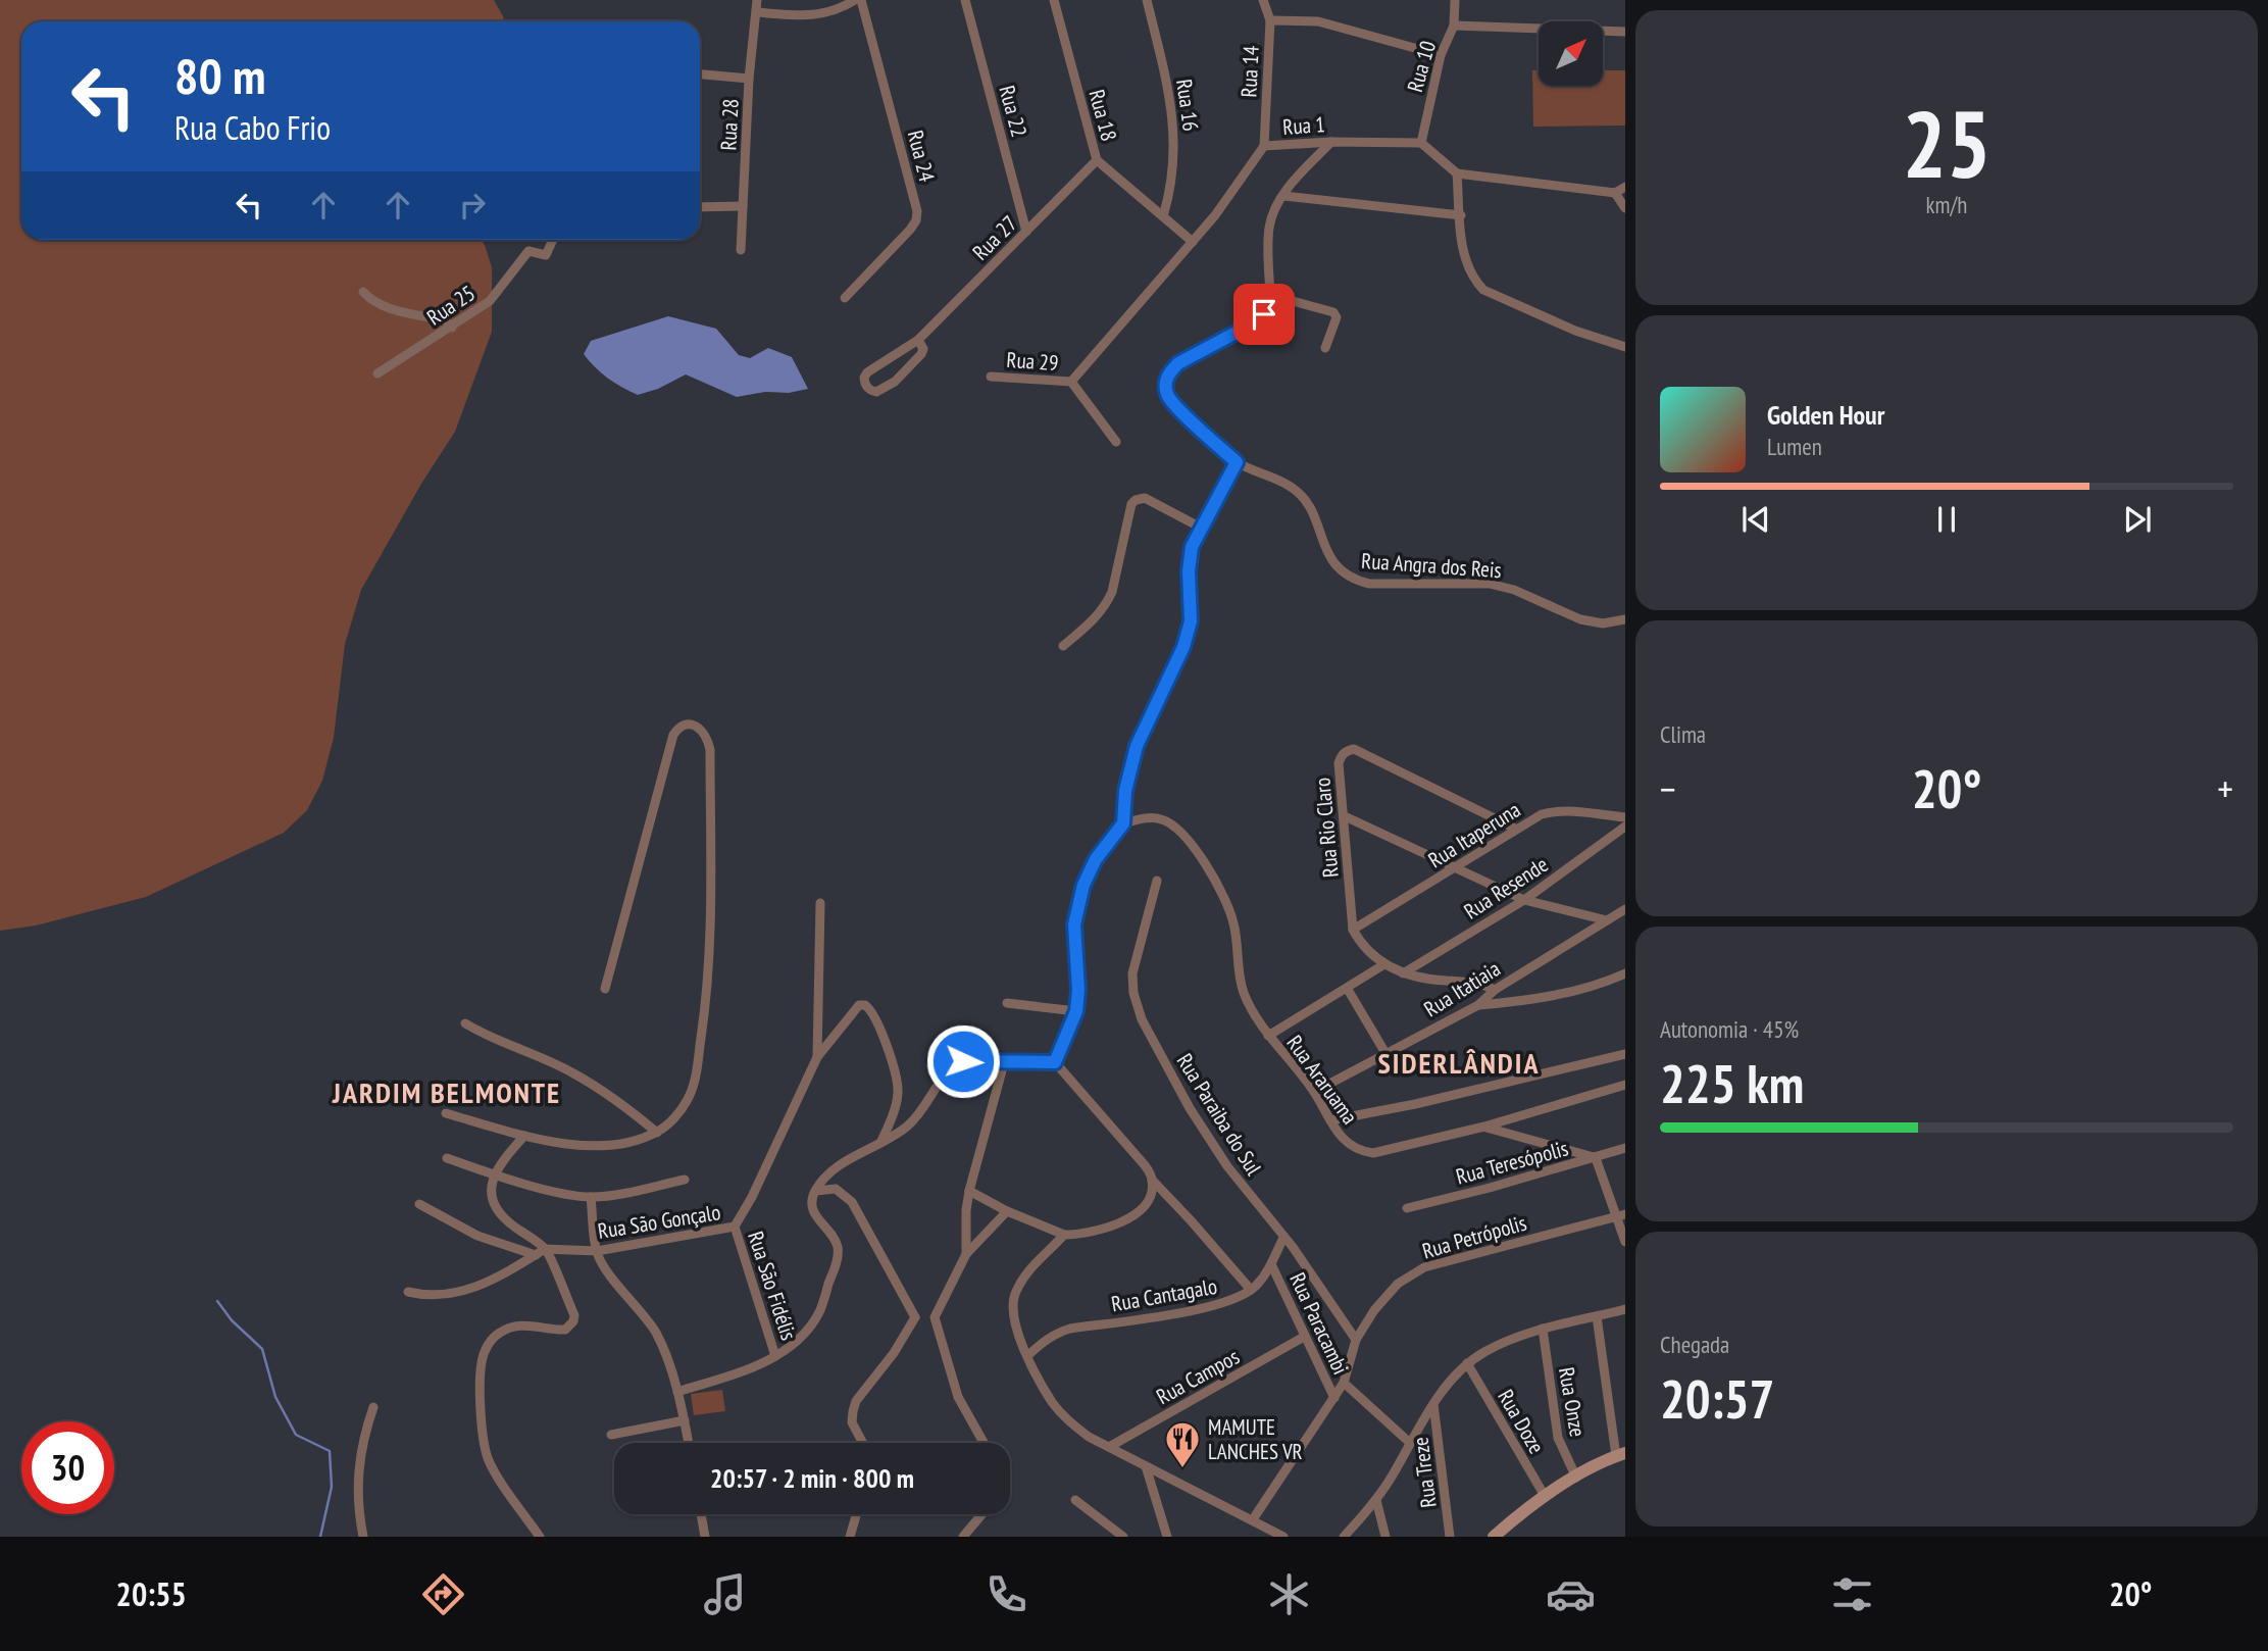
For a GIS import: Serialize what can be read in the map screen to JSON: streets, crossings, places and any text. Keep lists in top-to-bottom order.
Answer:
{
  "streets": {
    "street": [
      "Rua 10",
      "Rua 14",
      "Rua 16",
      "Rua 22",
      "Rua 18",
      "Rua 28",
      "Rua 1",
      "Rua 24",
      "Rua 27",
      "Rua 25",
      "Rua 29",
      "Rua Angra dos Reis",
      "Rua Rio Claro",
      "Rua Itaperuna",
      "Rua Resende",
      "Rua Itatiaia",
      "Rua Araruama",
      "Rua Paraiba do Sul",
      "Rua Teresópolis",
      "Rua São Gonçalo",
      "Rua Petrópolis",
      "Rua São Fidélis",
      "Rua Cantagalo",
      "Rua Paracambi",
      "Rua Campos",
      "Rua Onze",
      "Rua Doze",
      "Rua Treze"
    ]
  },
  "crossings": [
    ["Rua 10", "Rua 1"],
    ["Rua 14", "Rua 1"],
    ["Rua 16", "Rua 18"],
    ["Rua 22", "Rua 27"],
    ["Rua 18", "Rua 1"],
    ["Rua 18", "Rua 27"],
    ["Rua 1", "Rua 29"],
    ["Rua Rio Claro", "Rua Itaperuna"],
    ["Rua Itatiaia", "Rua Araruama"],
    ["Rua Paraiba do Sul", "Rua Petrópolis"],
    ["Rua Paraiba do Sul", "Rua Cantagalo"],
    ["Rua São Gonçalo", "Rua São Fidélis"],
    ["Rua Petrópolis", "Rua Paracambi"],
    ["Rua Cantagalo", "Rua Paracambi"],
    ["Rua Paracambi", "Rua Campos"]
  ],
  "districts": ["SIDERLÂNDIA", "JARDIM BELMONTE"],
  "places": {
    "restaurant": ["MAMUTE LANCHES VR"]
  },
  "north": "top right",
  "page": {
    "tile": [
      ["25", "km/h"],
      "Clima",
      ["Autonomia · 45%", "225 km"],
      ["Chegada", "20:57"]
    ],
    "turn": ["80 m", "Rua Cabo Frio"],
    "song": ["Golden Hour", "Lumen"],
    "heat": ["−", "20°", "+"],
    "limit": "30",
    "trip": "20:57 · 2 min · 800 m",
    "tabs": ["20:55", "20°"]
  }
}
